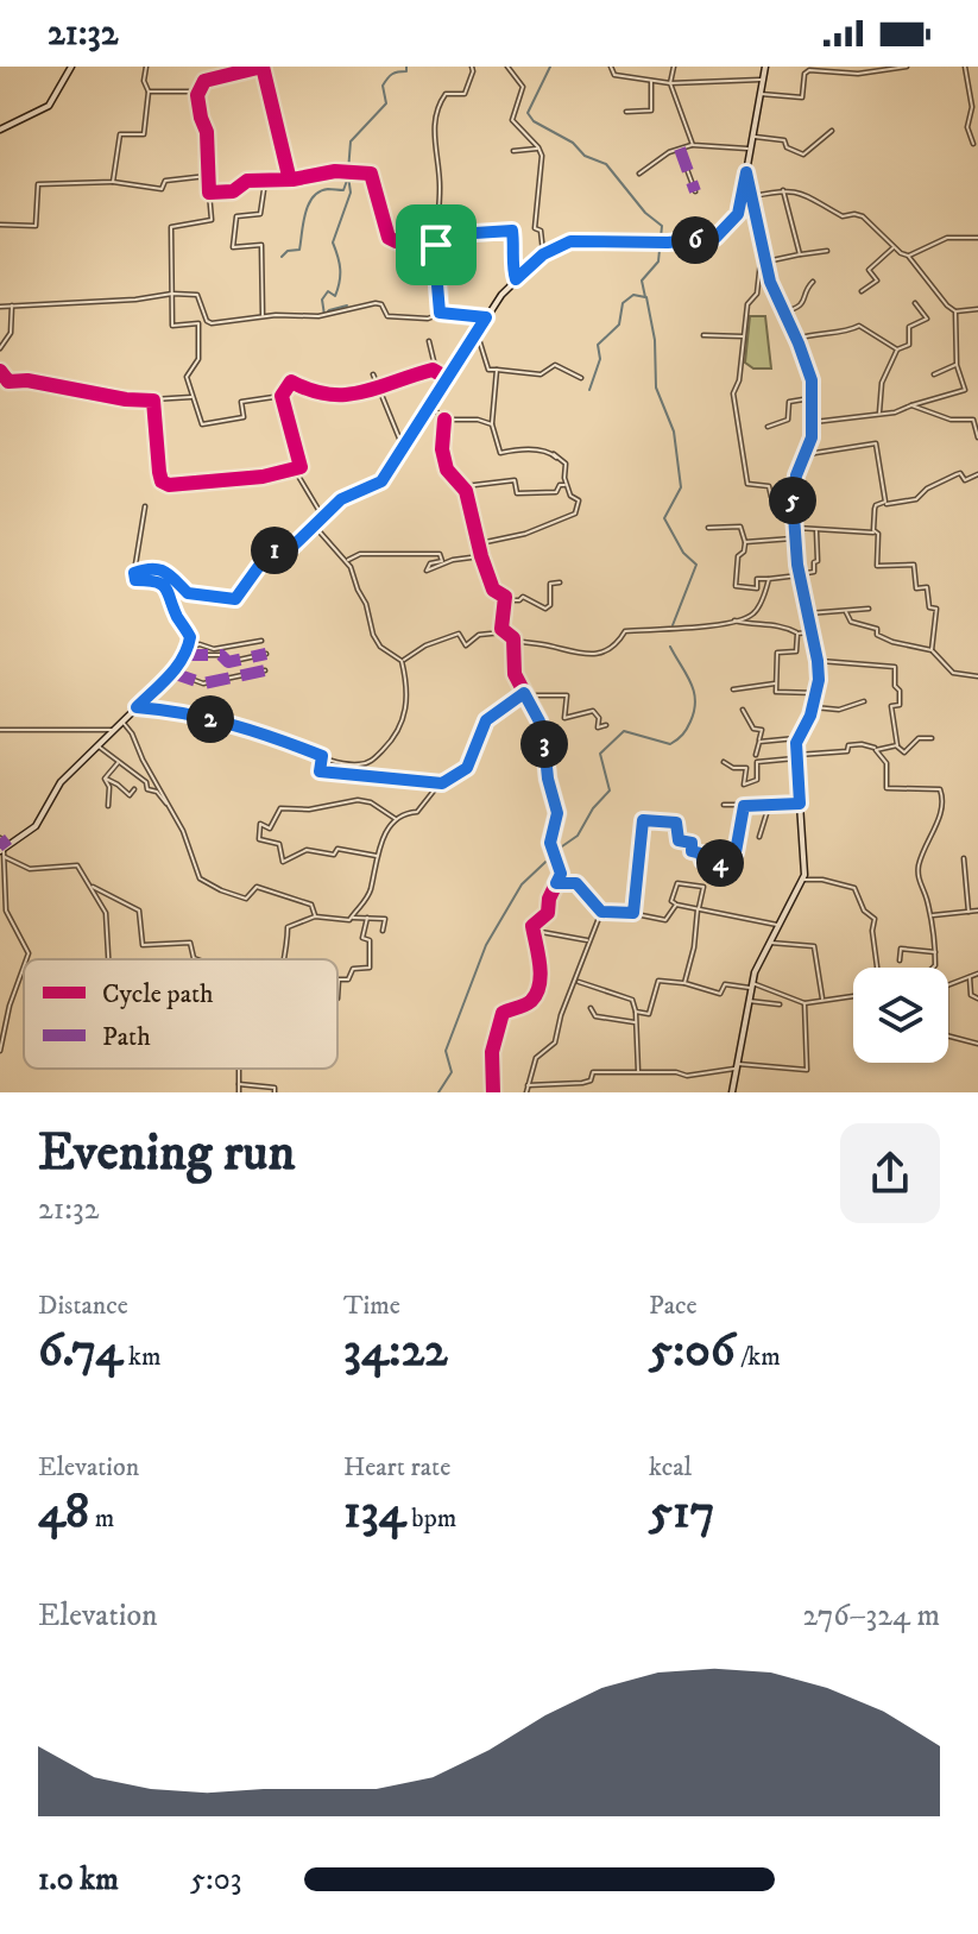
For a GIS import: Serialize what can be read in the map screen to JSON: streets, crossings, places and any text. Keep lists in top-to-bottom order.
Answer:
{
  "legend": ["Cycle path", "Path"],
  "page": {
    "status": "21:32",
    "pins": [
      "6",
      "5",
      "1",
      "2",
      "3",
      "4"
    ],
    "heading": ["Evening run", "21:32"],
    "stats": [
      ["Distance", "6.74 km"],
      ["Time", "34:22"],
      ["Pace", "5:06 /km"],
      ["Elevation", "48 m"],
      ["Heart rate", "134 bpm"],
      ["kcal", "517"]
    ],
    "chart": ["Elevation", "276–324 m"],
    "list": [
      {
        "name": "1.0 km",
        "note": "5:03"
      }
    ]
  }
}
